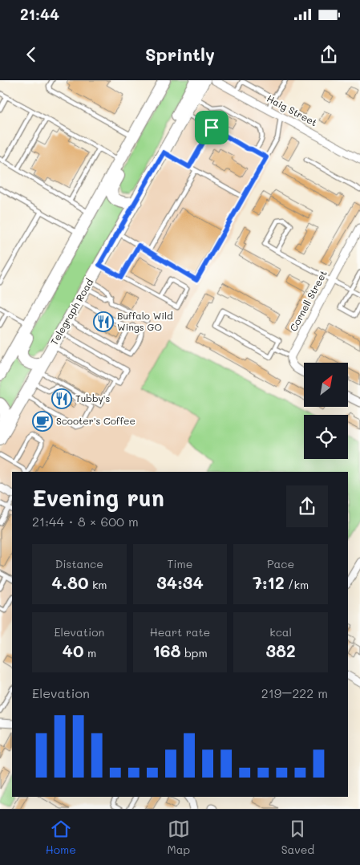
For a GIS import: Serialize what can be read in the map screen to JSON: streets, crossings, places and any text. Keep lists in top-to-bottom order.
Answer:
{
  "streets": {
    "main road": ["Telegraph Road"],
    "street": ["Haig Street", "Cornell Street"]
  },
  "places": {
    "restaurant": ["Buffalo Wild Wings GO", "Tubby's"],
    "cafe": ["Scooter's Coffee"]
  },
  "north": "top right",
  "page": {
    "status": "21:44",
    "header": "Sprintly",
    "heading": ["Evening run", "21:44 · 8 × 600 m"],
    "stats": [
      ["Distance", "4.80 km"],
      ["Time", "34:34"],
      ["Pace", "7:12 /km"],
      ["Elevation", "40 m"],
      ["Heart rate", "168 bpm"],
      ["kcal", "382"]
    ],
    "chart": ["Elevation", "219–222 m"],
    "tabs": ["Home", "Map", "Saved"]
  }
}
